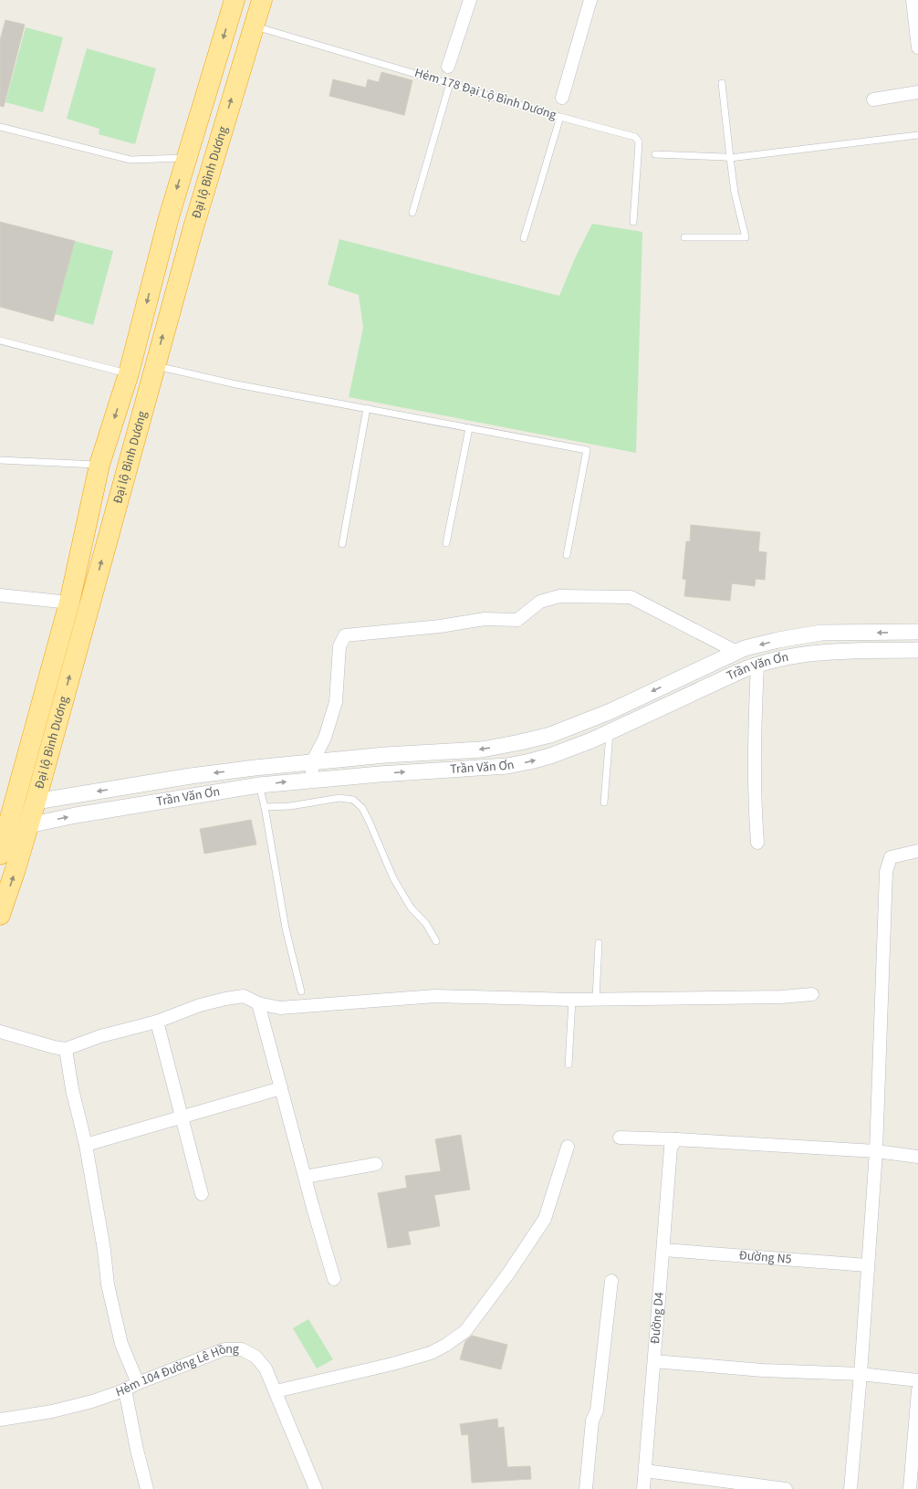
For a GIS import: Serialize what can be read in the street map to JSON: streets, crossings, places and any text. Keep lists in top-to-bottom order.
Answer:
{
  "streets": {
    "highway": ["Đại lộ Bình Dương"],
    "street": [
      "Trần Văn Ơn",
      "Đường N5",
      "Đường D4",
      "Hẻm 104 Đường Lê Hồng"
    ],
    "lane": ["Hẻm 178 Đại Lộ Bình Dương"]
  },
  "crossings": [
    ["Hẻm 178 Đại Lộ Bình Dương", "Đại lộ Bình Dương"],
    ["Đại lộ Bình Dương", "Trần Văn Ơn"],
    ["Đường N5", "Đường D4"]
  ]
}
